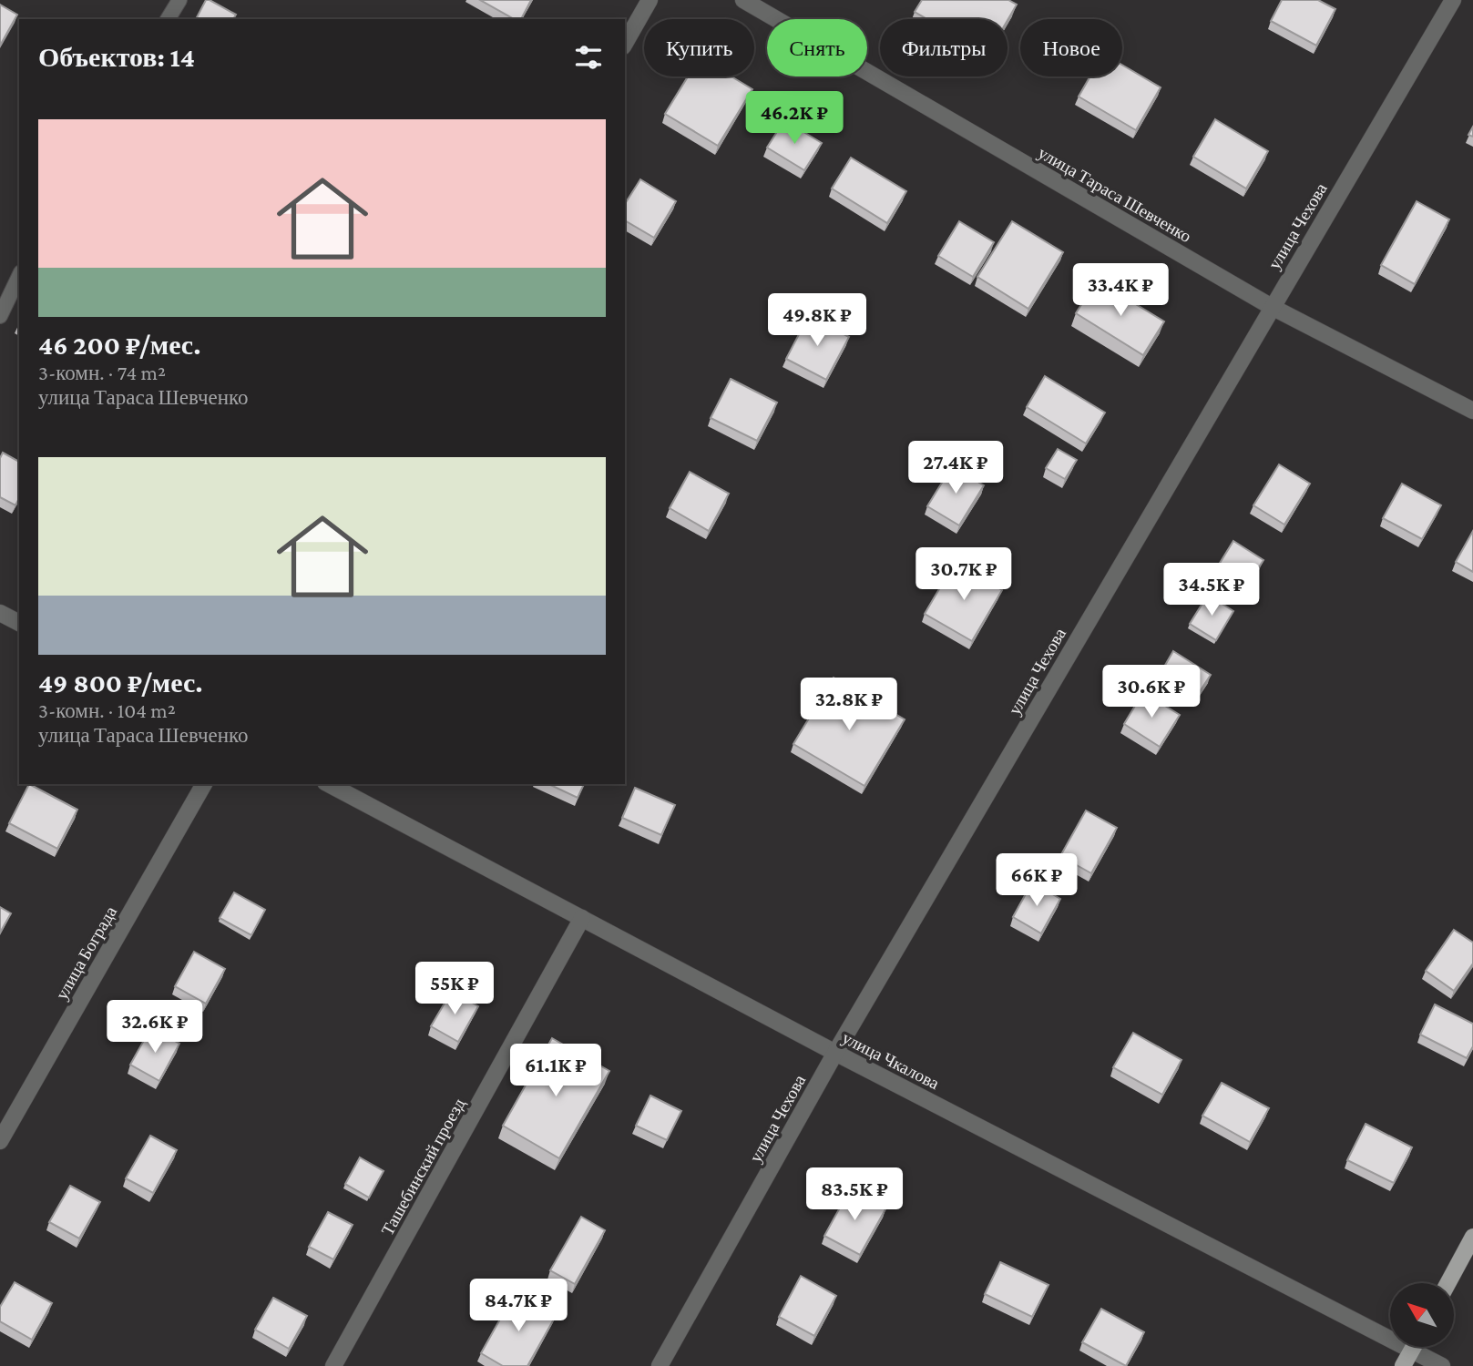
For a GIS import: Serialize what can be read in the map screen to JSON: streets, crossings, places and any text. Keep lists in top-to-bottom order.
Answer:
{
  "streets": {
    "street": [
      "улица Тараса Шевченко",
      "улица Чехова",
      "улица Бограда",
      "улица Чкалова",
      "Ташебинский проезд"
    ]
  },
  "crossings": [
    ["улица Тараса Шевченко", "улица Чехова"],
    ["улица Чехова", "улица Чкалова"],
    ["улица Чкалова", "Ташебинский проезд"]
  ],
  "north": "top left",
  "page": {
    "chip": [
      "Купить",
      "Снять",
      "Фильтры",
      "Новое"
    ],
    "heading": "Объектов: 14",
    "price": [
      "46.2K ₽",
      "33.4K ₽",
      "49.8K ₽",
      "27.4K ₽",
      "30.7K ₽",
      "34.5K ₽",
      "30.6K ₽",
      "32.8K ₽",
      "66K ₽",
      "55K ₽",
      "32.6K ₽",
      "61.1K ₽",
      "83.5K ₽",
      "84.7K ₽"
    ],
    "list": [
      {
        "name": "46 200 ₽/мес.",
        "note": "3-комн. · 74 m² · улица Тараса Шевченко"
      },
      {
        "name": "49 800 ₽/мес.",
        "note": "3-комн. · 104 m² · улица Тараса Шевченко"
      }
    ]
  }
}
